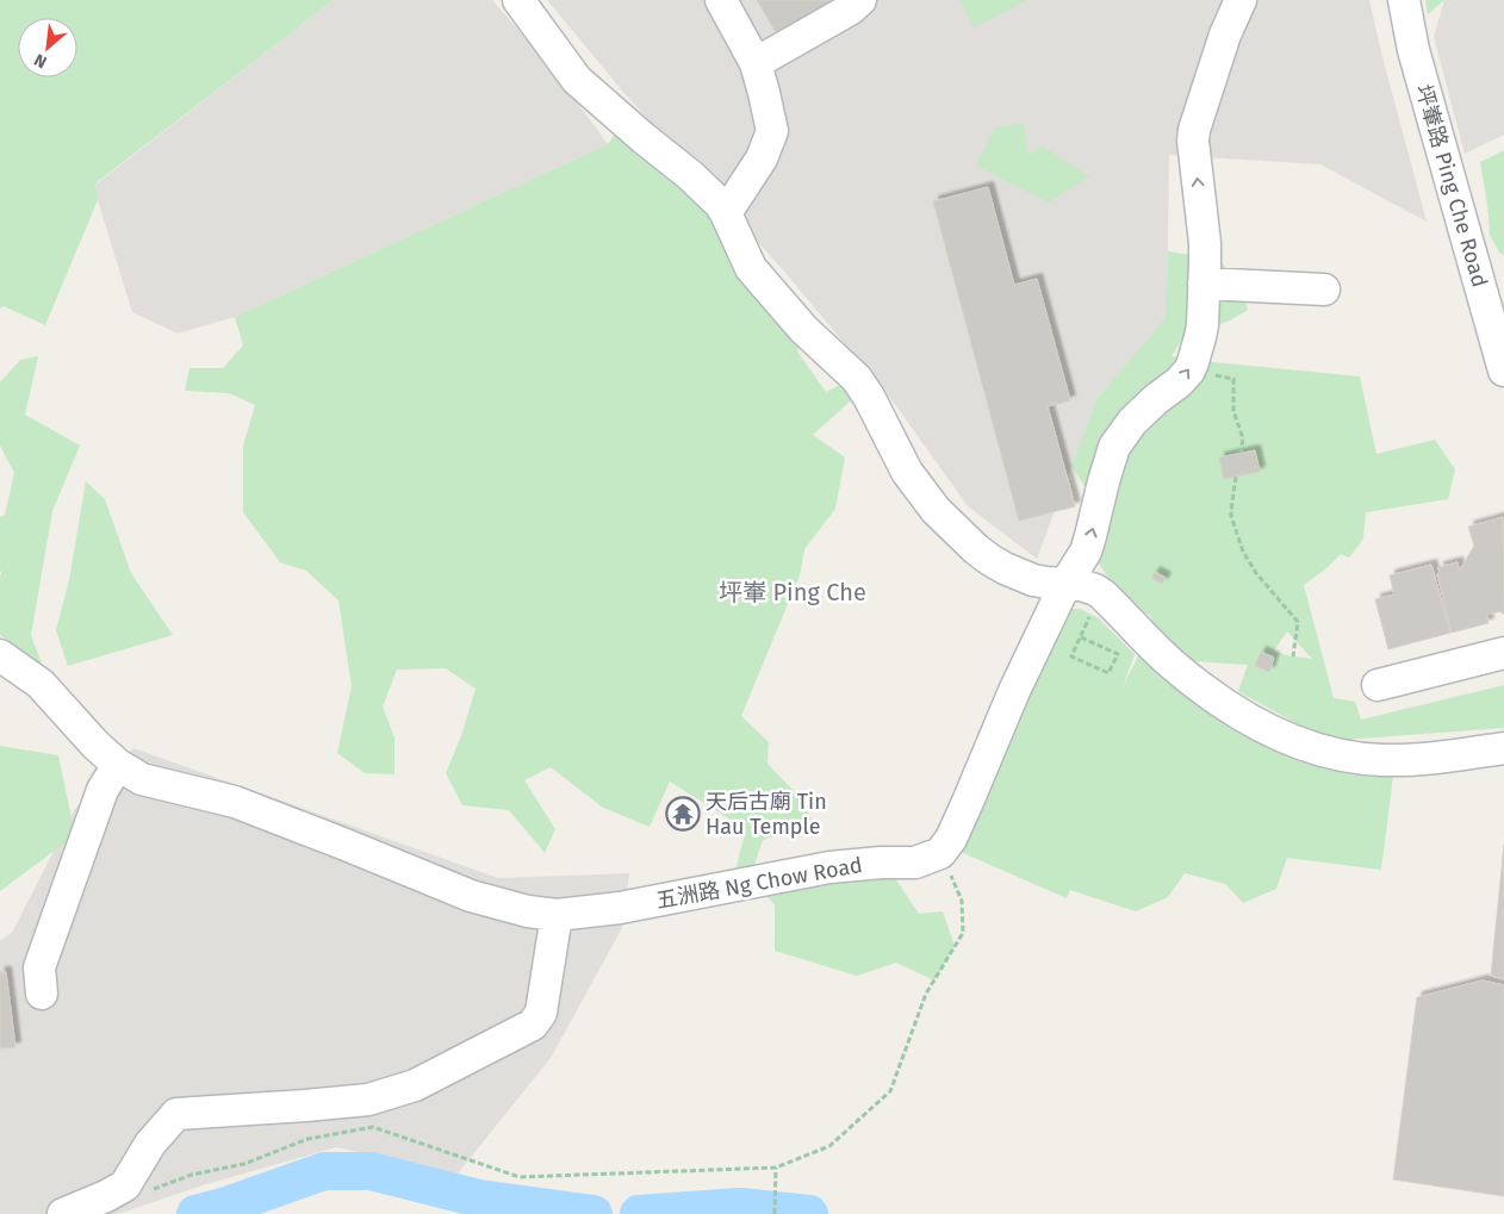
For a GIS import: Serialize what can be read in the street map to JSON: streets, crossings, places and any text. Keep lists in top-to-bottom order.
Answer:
{
  "streets": {
    "street": ["坪輋路 Ping Che Road", "五洲路 Ng Chow Road"]
  },
  "districts": ["坪輋 Ping Che"],
  "places": {
    "temple": ["天后古廟 Tin Hau Temple"]
  },
  "north": "bottom left"
}
